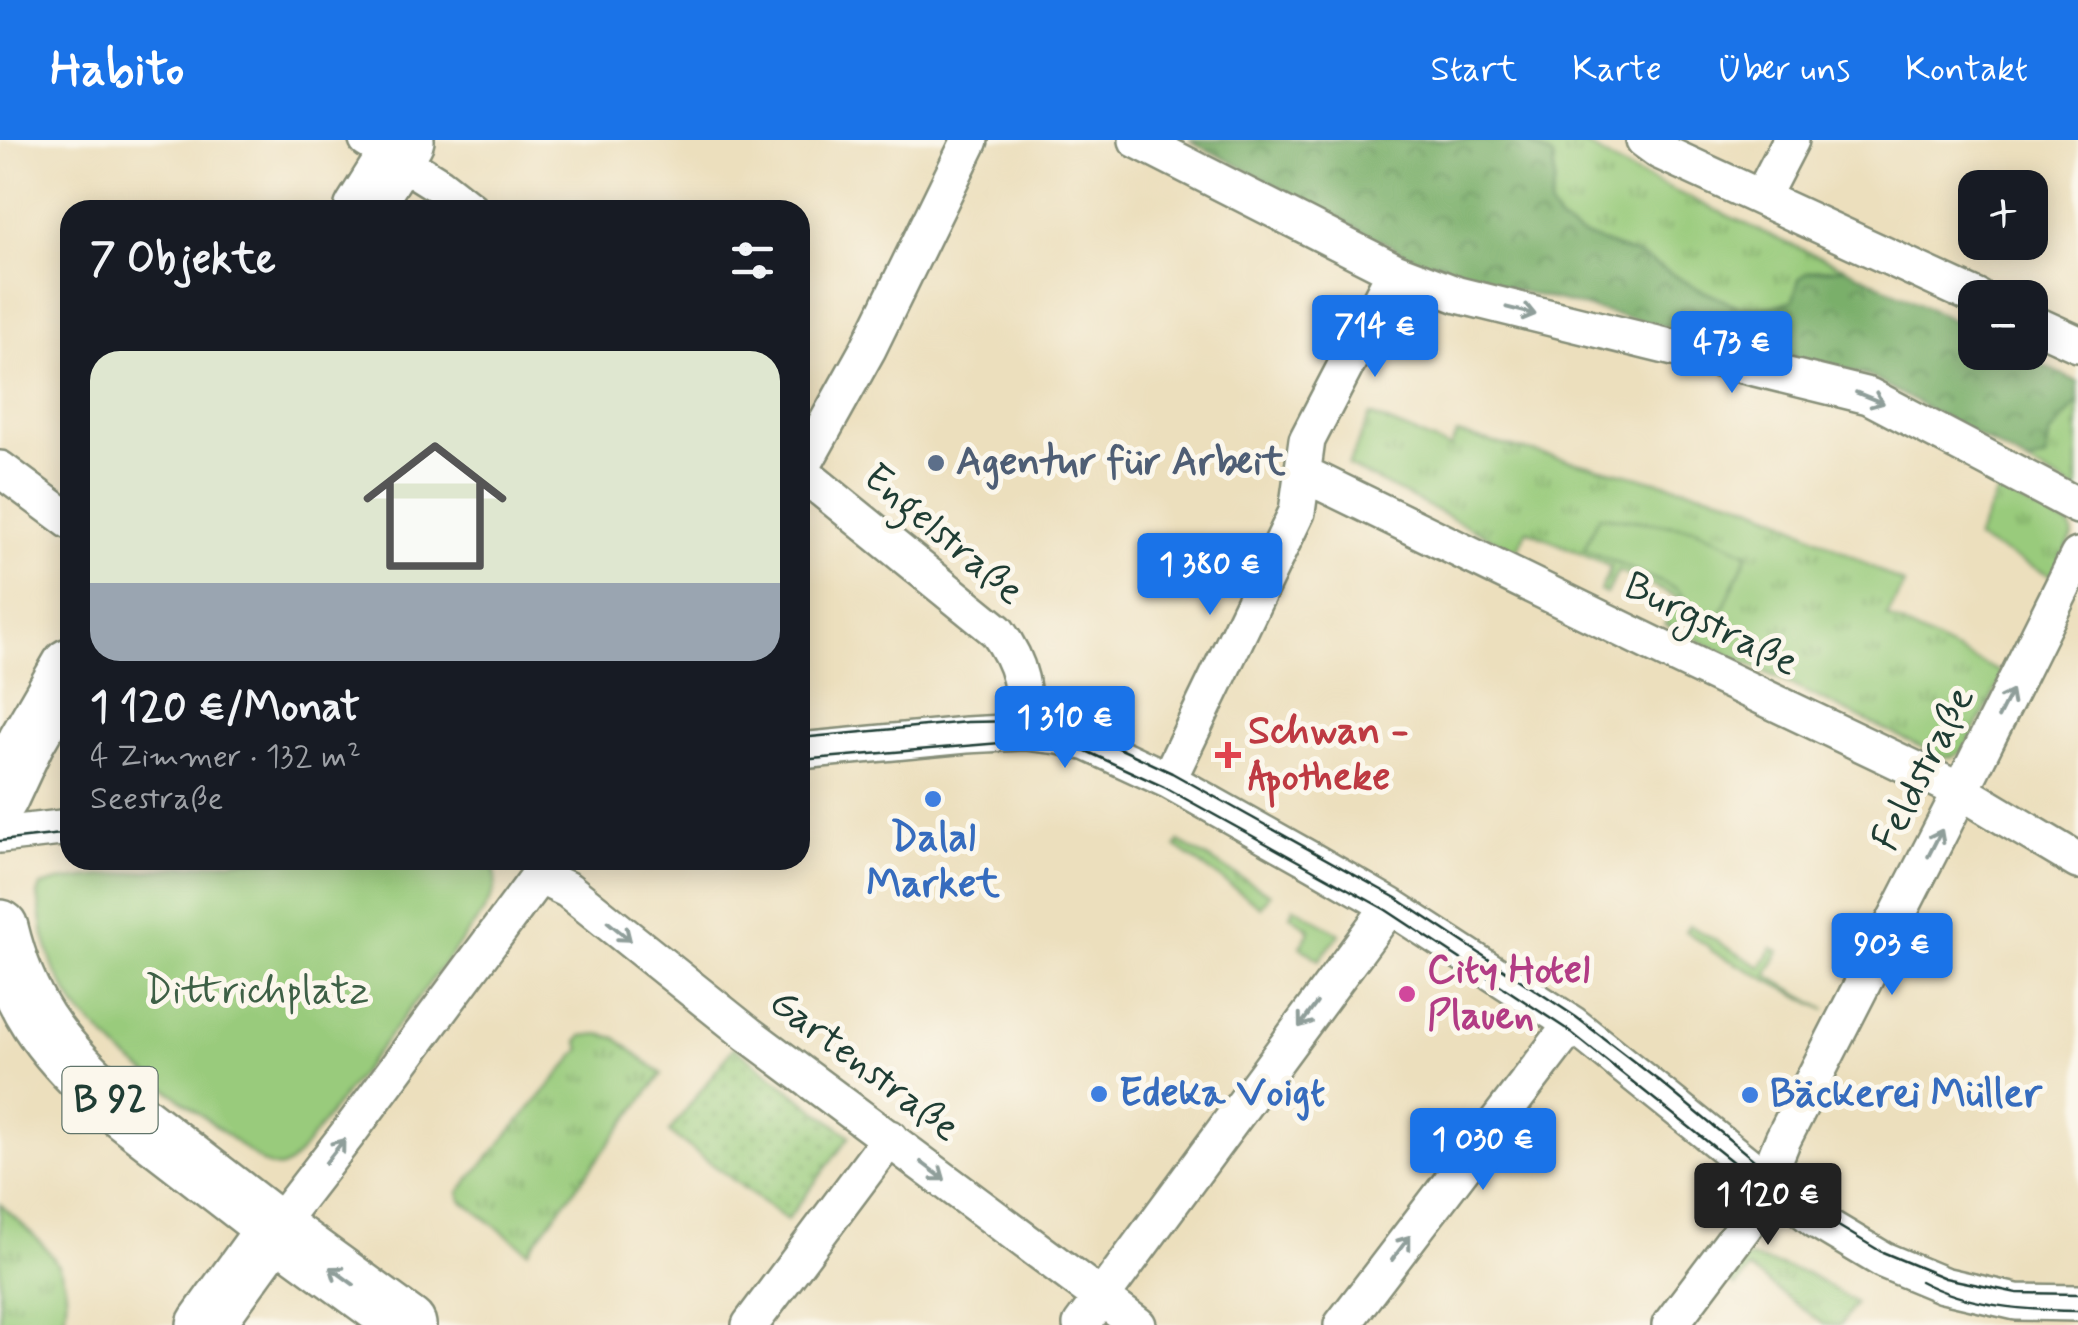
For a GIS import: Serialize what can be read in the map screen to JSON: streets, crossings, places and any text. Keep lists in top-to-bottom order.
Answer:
{
  "streets": {
    "main road": ["B 92"],
    "street": [
      "Engelstraße",
      "Burgstraße",
      "Feldstraße",
      "Gartenstraße"
    ]
  },
  "crossings": [
    ["Burgstraße", "Feldstraße"]
  ],
  "one_way": ["Feldstraße", "Gartenstraße"],
  "parks": ["Dittrichplatz"],
  "places": {
    "other": [
      "Agentur für Arbeit",
      "Dalal Market",
      "City Hotel Plauen",
      "Edeka Voigt",
      "Bäckerei Müller"
    ],
    "health": ["Schwan - Apotheke"]
  },
  "page": {
    "header": "Habito",
    "nav": [
      "Start",
      "Karte",
      "Über uns",
      "Kontakt"
    ],
    "map_buttons": ["+", "−"],
    "heading": "7 Objekte",
    "price": [
      "714 €",
      "473 €",
      "1 380 €",
      "1 310 €",
      "903 €",
      "1 030 €",
      "1 120 €"
    ],
    "list": [
      {
        "name": "1 120 €/Monat",
        "note": "4 Zimmer · 132 m² · Seestraße"
      }
    ]
  }
}
